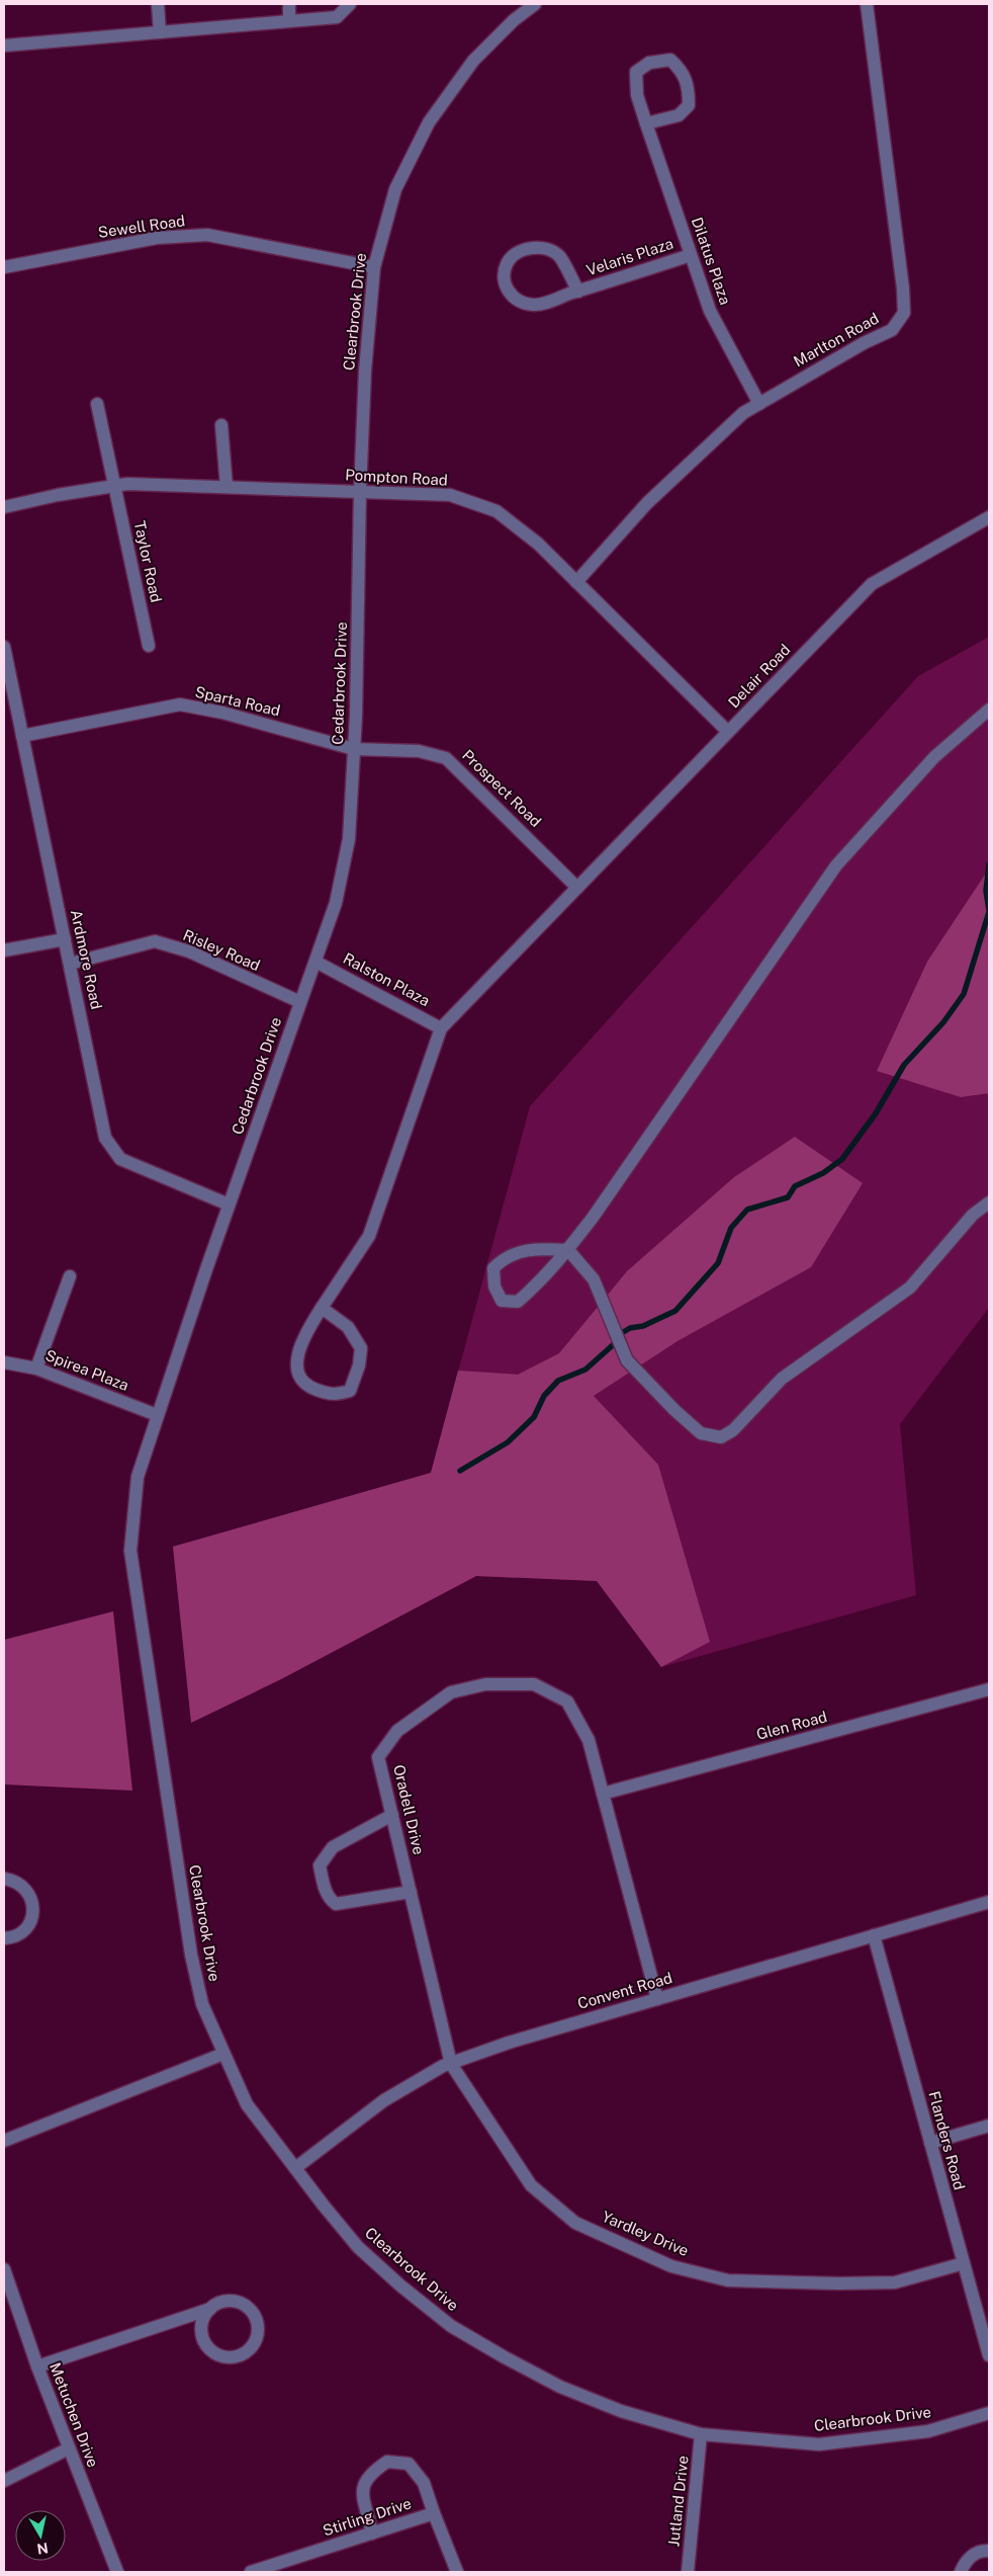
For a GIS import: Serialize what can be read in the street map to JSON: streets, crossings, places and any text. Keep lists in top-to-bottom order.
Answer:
{
  "streets": {
    "street": [
      "Sewell Road",
      "Velaris Plaza",
      "Dilatus Plaza",
      "Clearbrook Drive",
      "Marlton Road",
      "Pompton Road",
      "Taylor Road",
      "Delair Road",
      "Cedarbrook Drive",
      "Sparta Road",
      "Prospect Road",
      "Risley Road",
      "Ardmore Road",
      "Ralston Plaza",
      "Spirea Plaza",
      "Glen Road",
      "Oradell Drive",
      "Convent Road",
      "Flanders Road",
      "Yardley Drive",
      "Metuchen Drive",
      "Jutland Drive",
      "Stirling Drive"
    ]
  },
  "crossings": [
    ["Sewell Road", "Clearbrook Drive"],
    ["Velaris Plaza", "Dilatus Plaza"],
    ["Dilatus Plaza", "Marlton Road"],
    ["Clearbrook Drive", "Pompton Road"],
    ["Clearbrook Drive", "Cedarbrook Drive"],
    ["Clearbrook Drive", "Convent Road"],
    ["Clearbrook Drive", "Jutland Drive"],
    ["Marlton Road", "Pompton Road"],
    ["Pompton Road", "Taylor Road"],
    ["Pompton Road", "Delair Road"],
    ["Pompton Road", "Cedarbrook Drive"],
    ["Delair Road", "Prospect Road"],
    ["Delair Road", "Ralston Plaza"],
    ["Cedarbrook Drive", "Sparta Road"],
    ["Cedarbrook Drive", "Prospect Road"],
    ["Cedarbrook Drive", "Risley Road"],
    ["Cedarbrook Drive", "Ardmore Road"],
    ["Cedarbrook Drive", "Ralston Plaza"],
    ["Cedarbrook Drive", "Spirea Plaza"],
    ["Sparta Road", "Prospect Road"],
    ["Sparta Road", "Ardmore Road"],
    ["Risley Road", "Ardmore Road"],
    ["Glen Road", "Oradell Drive"],
    ["Oradell Drive", "Convent Road"],
    ["Oradell Drive", "Yardley Drive"],
    ["Convent Road", "Flanders Road"],
    ["Convent Road", "Yardley Drive"],
    ["Flanders Road", "Yardley Drive"]
  ],
  "north": "bottom"
}
